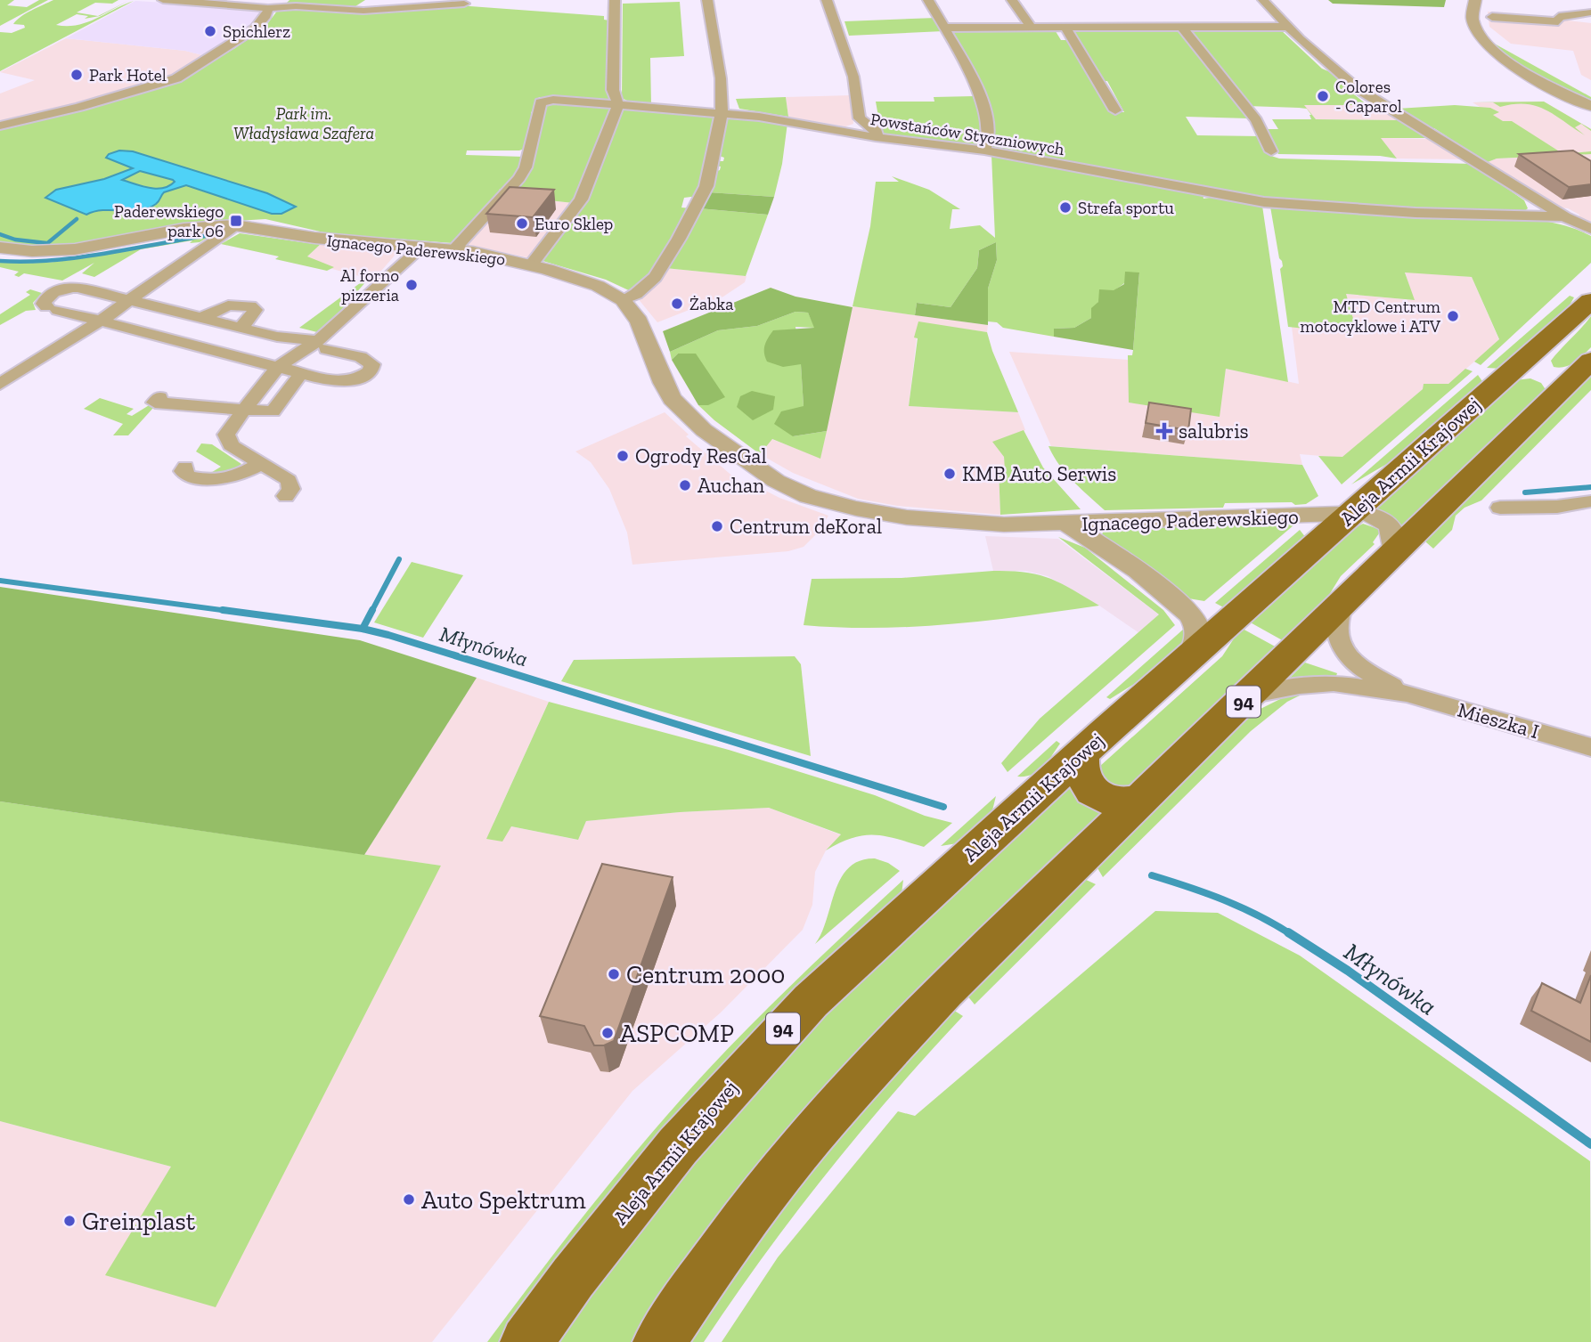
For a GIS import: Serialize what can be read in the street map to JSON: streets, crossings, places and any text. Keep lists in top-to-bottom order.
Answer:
{
  "streets": {
    "main road": ["Aleja Armii Krajowej", "94"],
    "street": ["Powstańców Styczniowych", "Ignacego Paderewskiego", "Mieszka I"]
  },
  "crossings": [
    ["Powstańców Styczniowych", "Ignacego Paderewskiego"],
    ["Ignacego Paderewskiego", "Aleja Armii Krajowej"],
    ["Ignacego Paderewskiego", "94"],
    ["94", "Mieszka I"]
  ],
  "water": ["Młynówka"],
  "parks": ["Park im. Władysława Szafera"],
  "places": {
    "other": [
      "Spichlerz",
      "Park Hotel",
      "Colores - Caparol",
      "Strefa sportu",
      "Euro Sklep",
      "Al forno pizzeria",
      "Żabka",
      "MTD Centrum motocyklowe i ATV",
      "Ogrody ResGal",
      "KMB Auto Serwis",
      "Auchan",
      "Centrum deKoral",
      "Centrum 2000",
      "ASPCOMP",
      "Auto Spektrum",
      "Greinplast"
    ],
    "transit": ["Paderewskiego park 06"],
    "health": ["salubris"]
  }
}
